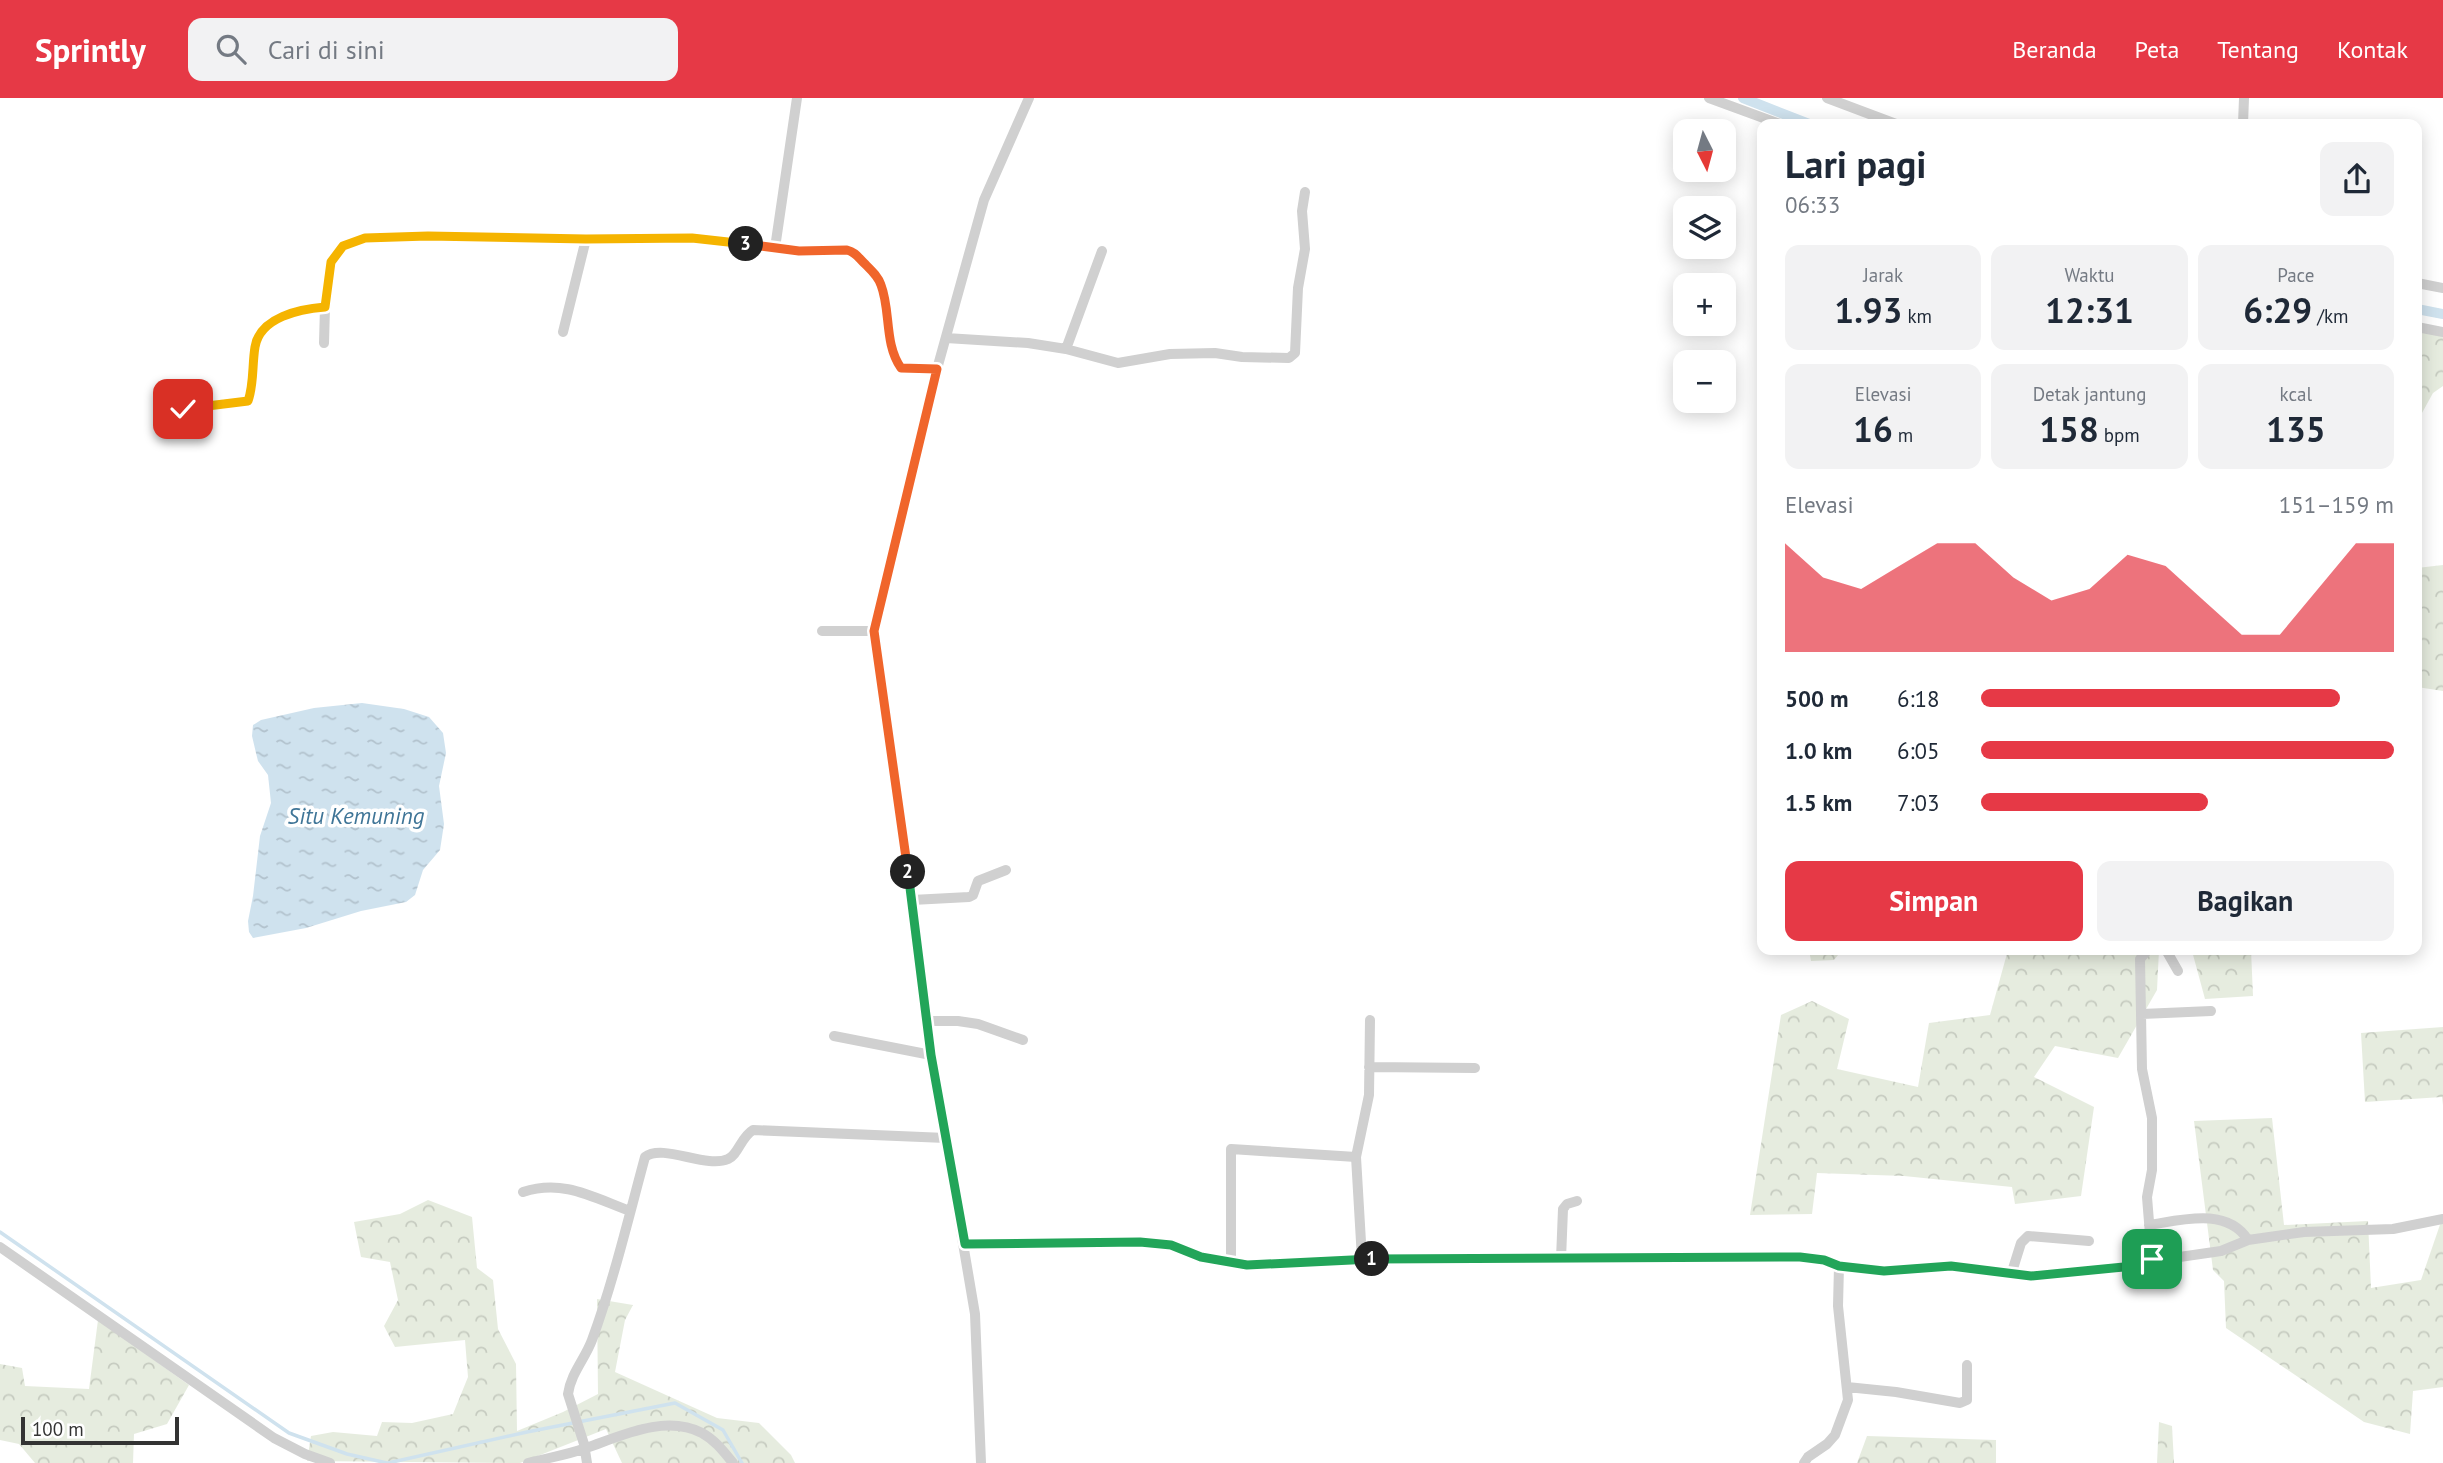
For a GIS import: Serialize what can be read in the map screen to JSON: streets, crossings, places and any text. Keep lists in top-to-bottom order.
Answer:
{
  "water": ["Situ Kemuning"],
  "scale_bar": "100 m",
  "north": "bottom",
  "page": {
    "header": "Sprintly",
    "search": "Cari di sini",
    "nav": [
      "Beranda",
      "Peta",
      "Tentang",
      "Kontak"
    ],
    "map_buttons": ["+", "−"],
    "heading": ["Lari pagi", "06:33"],
    "pins": ["3", "2", "1"],
    "stats": [
      ["Jarak", "1.93 km"],
      ["Waktu", "12:31"],
      ["Pace", "6:29 /km"],
      ["Elevasi", "16 m"],
      ["Detak jantung", "158 bpm"],
      ["kcal", "135"]
    ],
    "chart": ["Elevasi", "151–159 m"],
    "list": [
      {
        "name": "500 m",
        "note": "6:18"
      },
      {
        "name": "1.0 km",
        "note": "6:05"
      },
      {
        "name": "1.5 km",
        "note": "7:03"
      }
    ],
    "buttons": ["Simpan", "Bagikan"],
    "scale": "100 m"
  }
}
